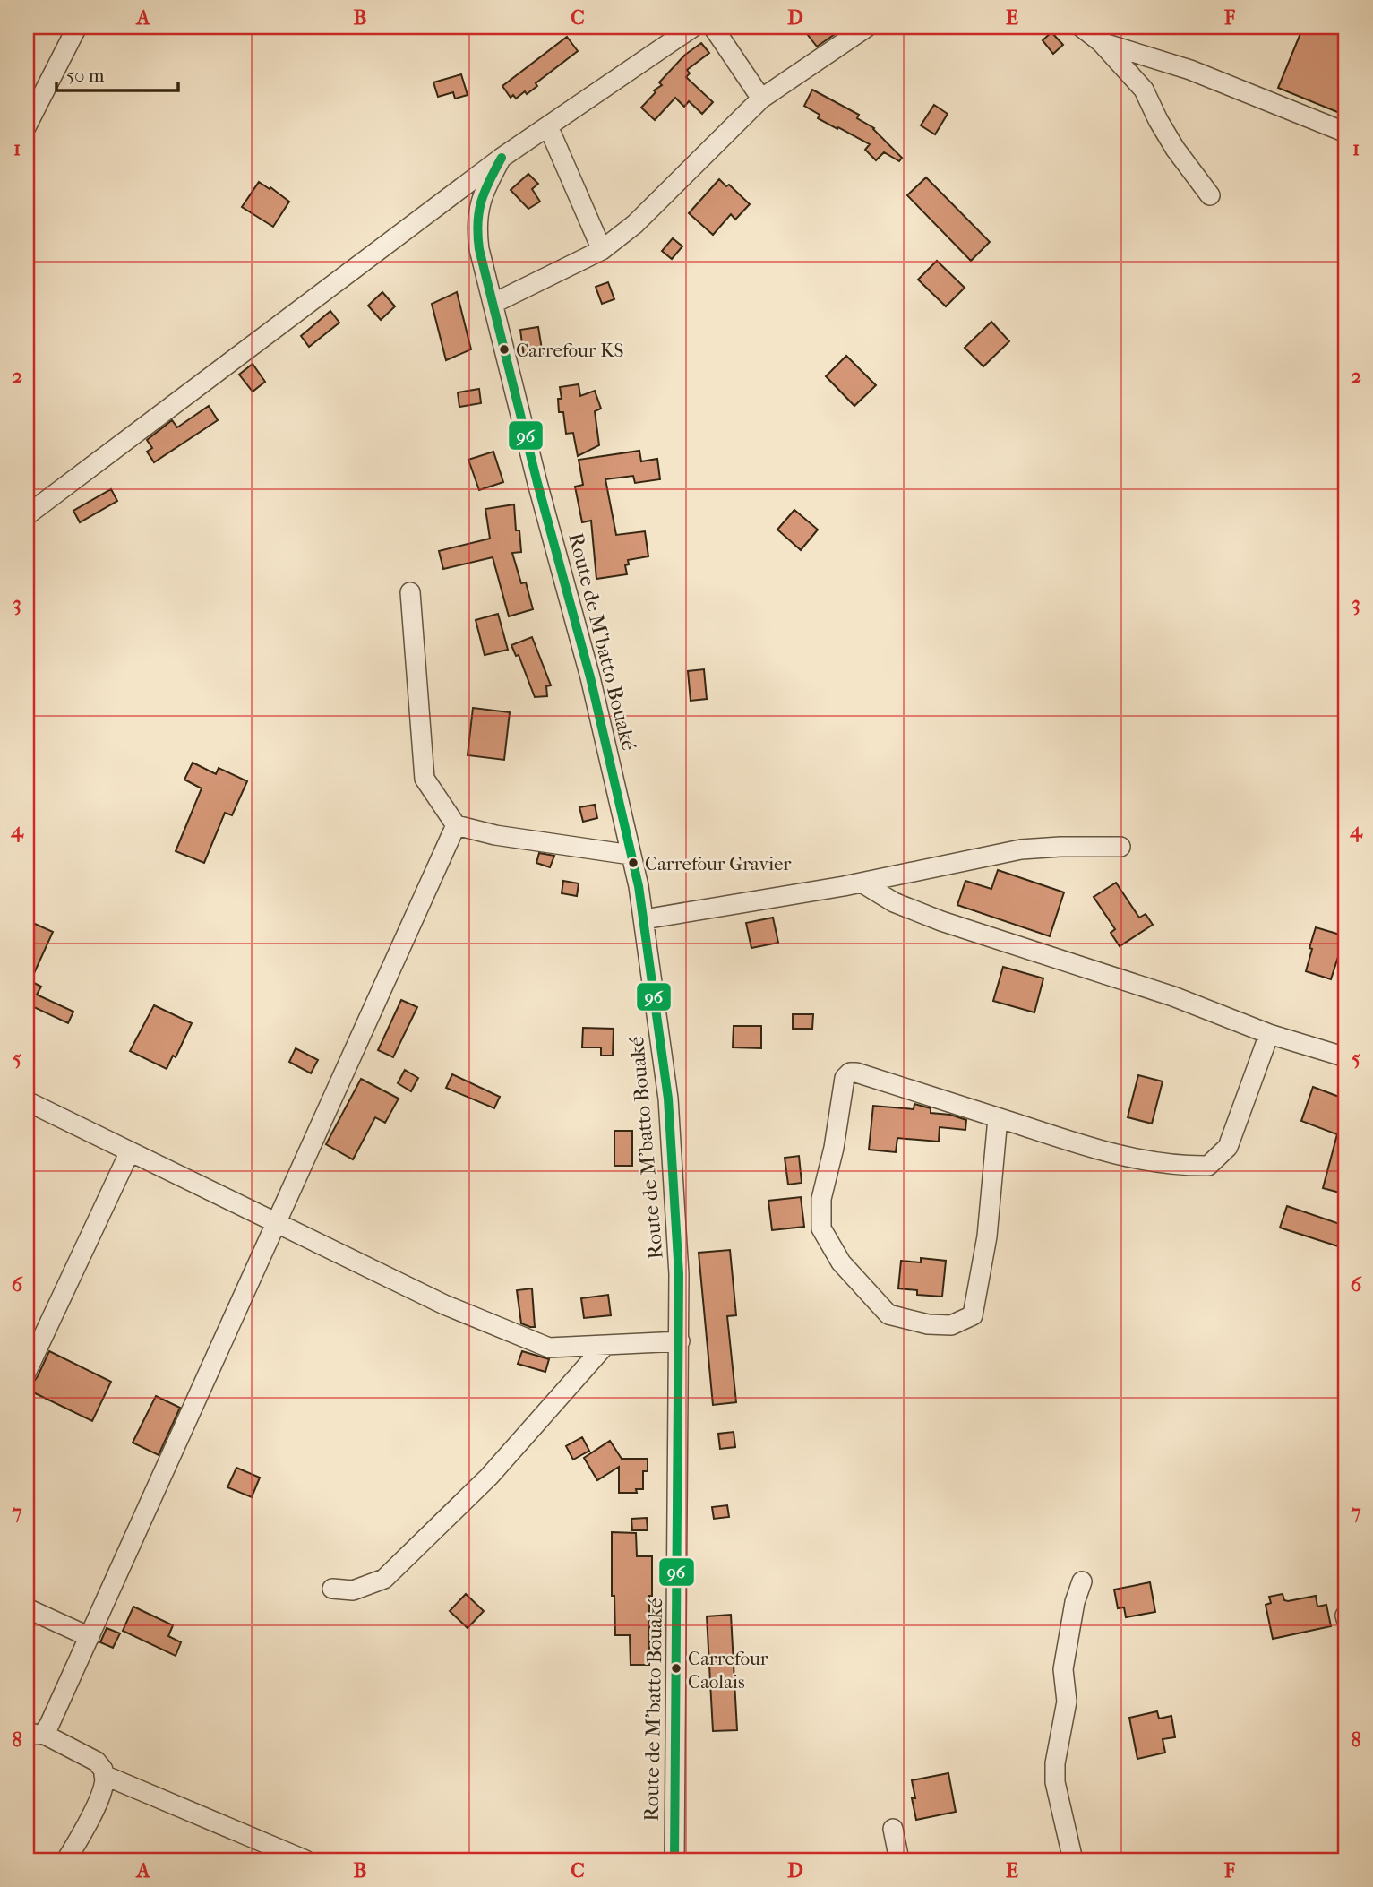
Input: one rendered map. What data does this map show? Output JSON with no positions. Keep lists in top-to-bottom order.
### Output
{
  "streets": {
    "street": ["Route de M'batto Bouaké"]
  },
  "places": ["Carrefour KS", "Carrefour Gravier", "Carrefour Caolais"],
  "lines": ["transit line 96"],
  "scale_bar": "50 m",
  "grid": {
    "columns": [
      "A",
      "B",
      "C",
      "D",
      "E",
      "F"
    ],
    "rows": [
      "1",
      "2",
      "3",
      "4",
      "5",
      "6",
      "7",
      "8"
    ]
  }
}
